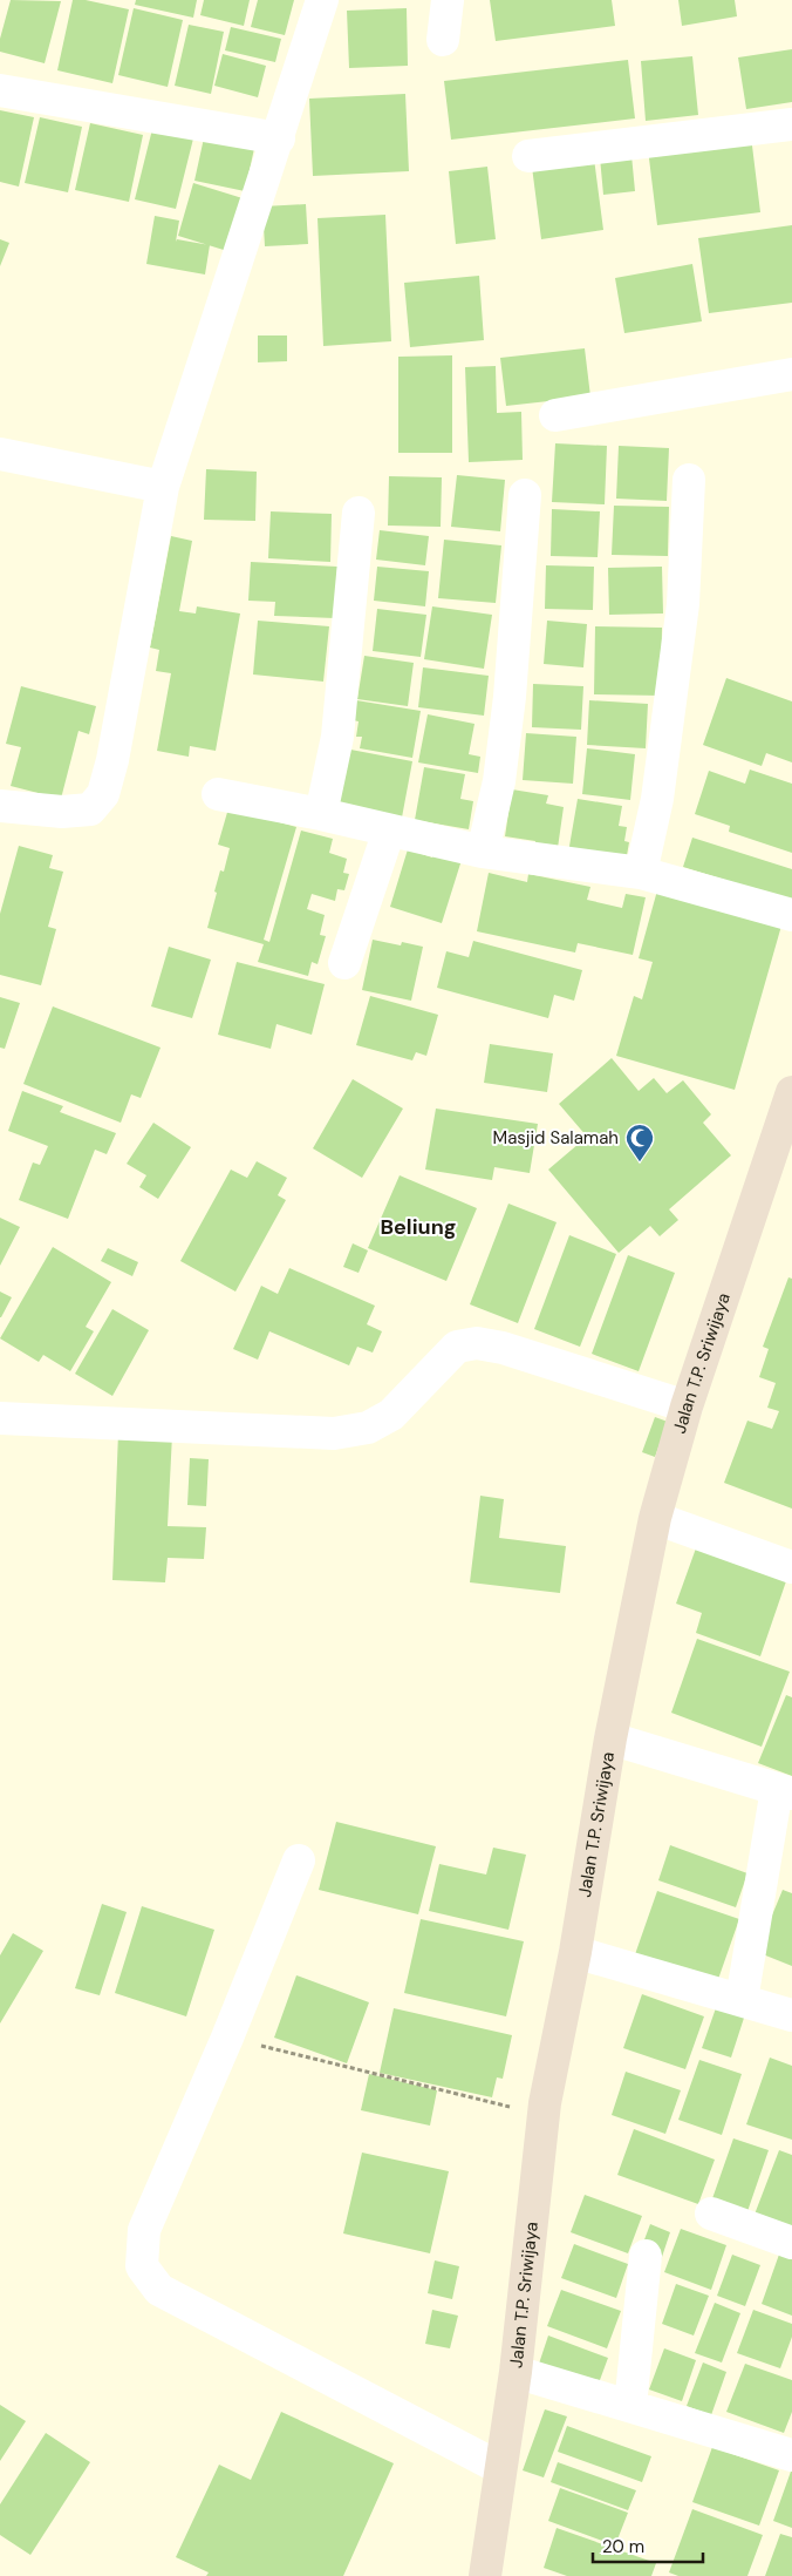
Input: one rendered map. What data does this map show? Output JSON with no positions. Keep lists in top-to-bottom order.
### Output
{
  "streets": {
    "main road": ["Jalan T.P. Sriwijaya"]
  },
  "districts": ["Beliung"],
  "places": {
    "mosque": ["Masjid Salamah"]
  },
  "scale_bar": "20 m"
}
